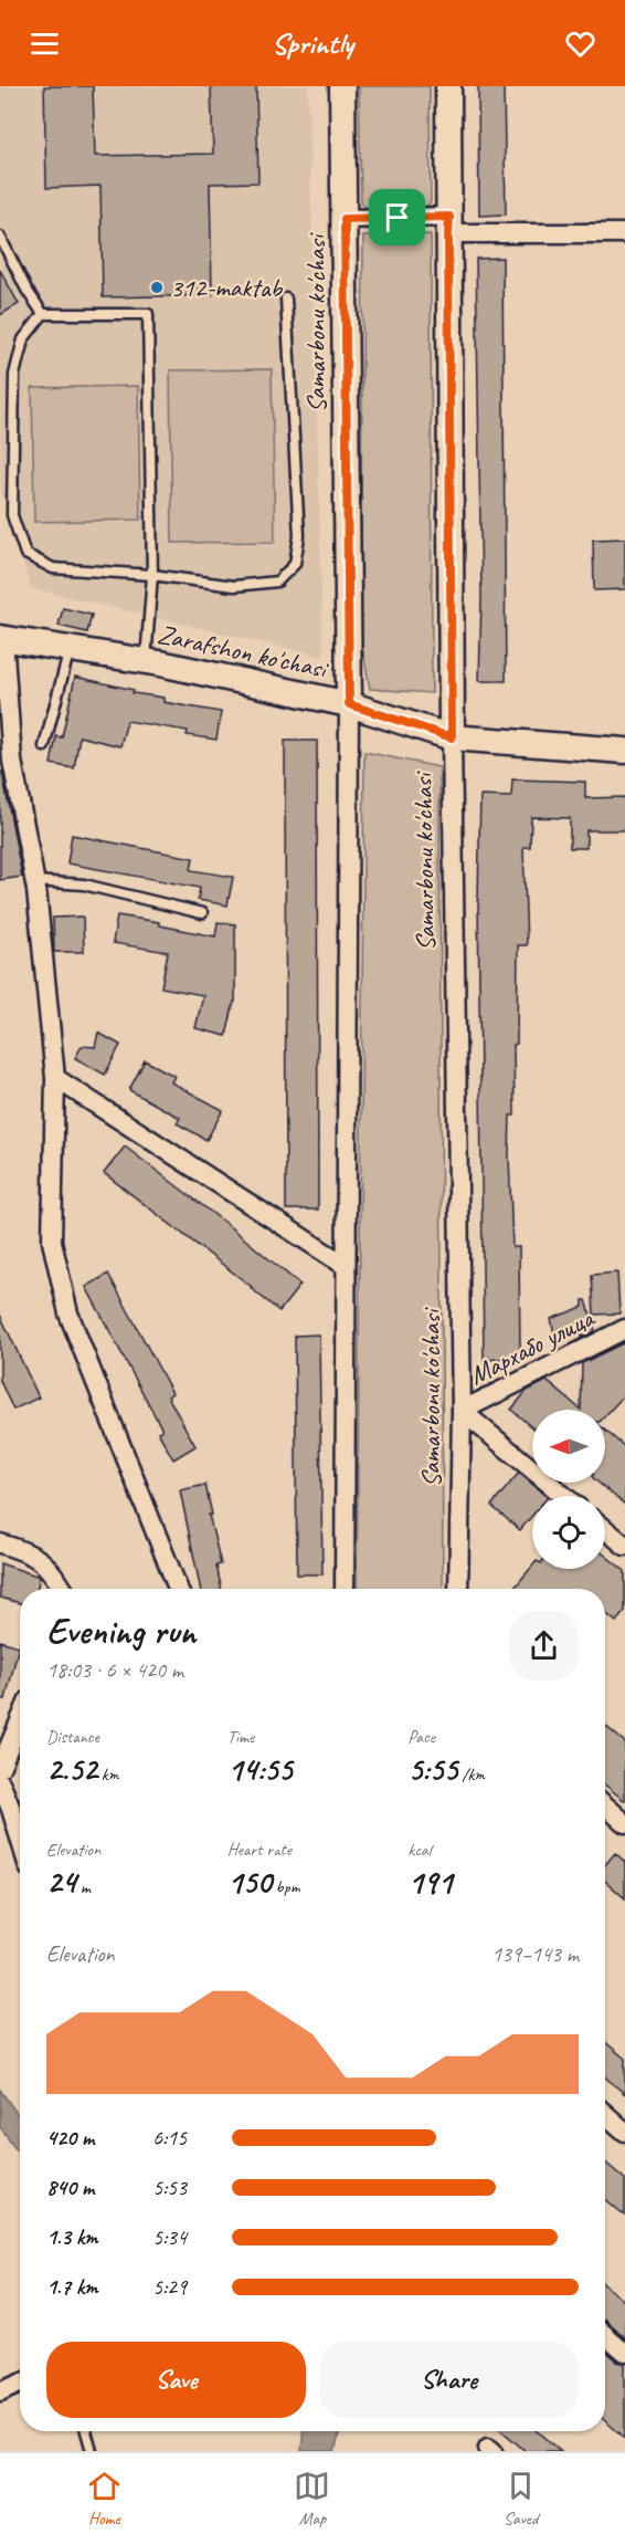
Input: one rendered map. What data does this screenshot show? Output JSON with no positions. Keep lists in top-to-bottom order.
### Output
{
  "streets": {
    "street": ["Samarbonu ko'chasi", "Zarafshon ko'chasi", "Мархабо улица"]
  },
  "crossings": [
    ["Samarbonu ko'chasi", "Zarafshon ko'chasi"],
    ["Samarbonu ko'chasi", "Мархабо улица"]
  ],
  "places": ["312-maktab"],
  "north": "left",
  "page": {
    "header": "Sprintly",
    "heading": ["Evening run", "18:03 · 6 × 420 m"],
    "stats": [
      ["Distance", "2.52 km"],
      ["Time", "14:55"],
      ["Pace", "5:55 /km"],
      ["Elevation", "24 m"],
      ["Heart rate", "150 bpm"],
      ["kcal", "191"]
    ],
    "chart": ["Elevation", "139–143 m"],
    "list": [
      {
        "name": "420 m",
        "note": "6:15"
      },
      {
        "name": "840 m",
        "note": "5:53"
      },
      {
        "name": "1.3 km",
        "note": "5:34"
      },
      {
        "name": "1.7 km",
        "note": "5:29"
      }
    ],
    "buttons": ["Save", "Share"],
    "tabs": ["Home", "Map", "Saved"]
  }
}
